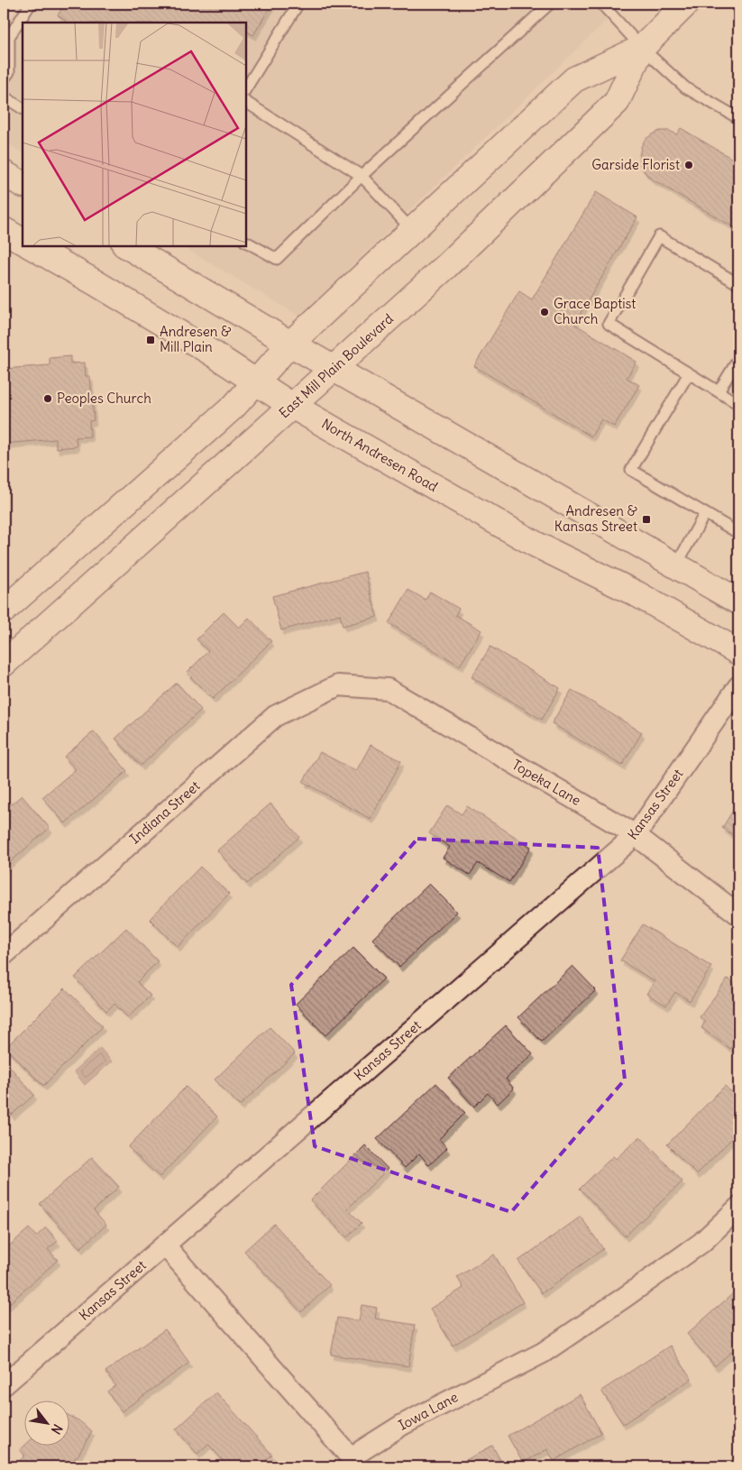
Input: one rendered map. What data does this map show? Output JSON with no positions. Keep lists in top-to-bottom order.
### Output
{
  "streets": {
    "main road": ["East Mill Plain Boulevard", "North Andresen Road"],
    "street": [
      "Topeka Lane",
      "Kansas Street",
      "Indiana Street",
      "Iowa Lane"
    ]
  },
  "crossings": [
    ["East Mill Plain Boulevard", "North Andresen Road"],
    ["Topeka Lane", "Kansas Street"],
    ["Topeka Lane", "Indiana Street"],
    ["Kansas Street", "Iowa Lane"]
  ],
  "places": {
    "other": ["Garside Florist", "Grace Baptist Church", "Peoples Church"],
    "transit": ["Andresen & Mill Plain", "Andresen & Kansas Street"]
  },
  "north": "bottom right"
}
